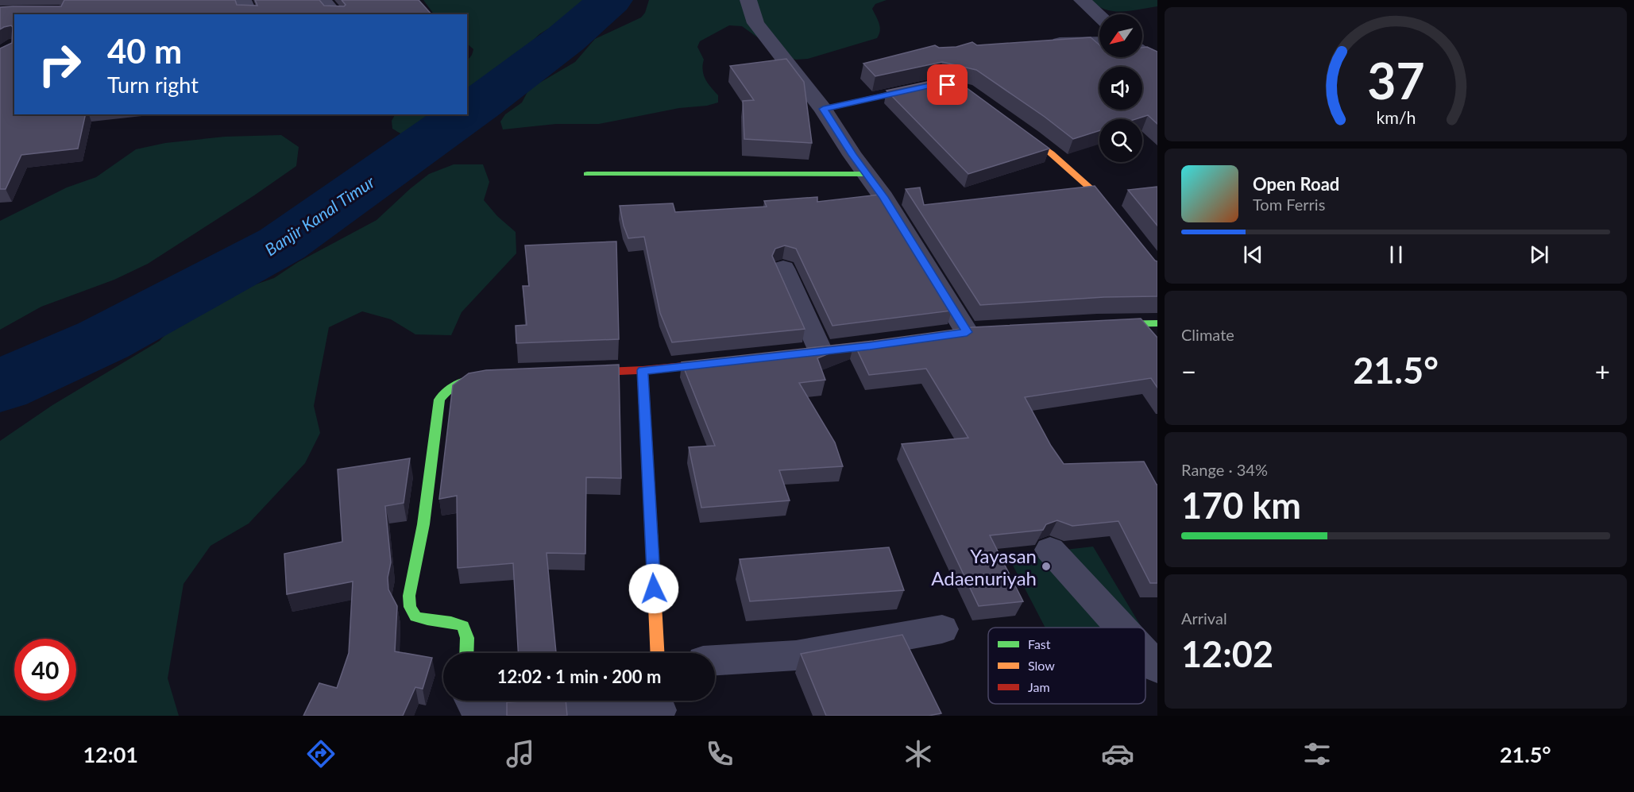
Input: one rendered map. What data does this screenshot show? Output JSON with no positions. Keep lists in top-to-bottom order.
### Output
{
  "water": ["Banjir Kanal Timur"],
  "places": ["Yayasan Adaenuriyah"],
  "legend": ["Fast", "Slow", "Jam"],
  "north": "bottom left",
  "page": {
    "turn": ["40 m", "Turn right"],
    "song": ["Open Road", "Tom Ferris"],
    "tile": [
      "Climate",
      ["Range · 34%", "170 km"],
      ["Arrival", "12:02"]
    ],
    "heat": ["−", "21.5°", "+"],
    "limit": "40",
    "trip": "12:02 · 1 min · 200 m",
    "tabs": ["12:01", "21.5°"],
    "gauge": ["37", "km/h"]
  }
}
